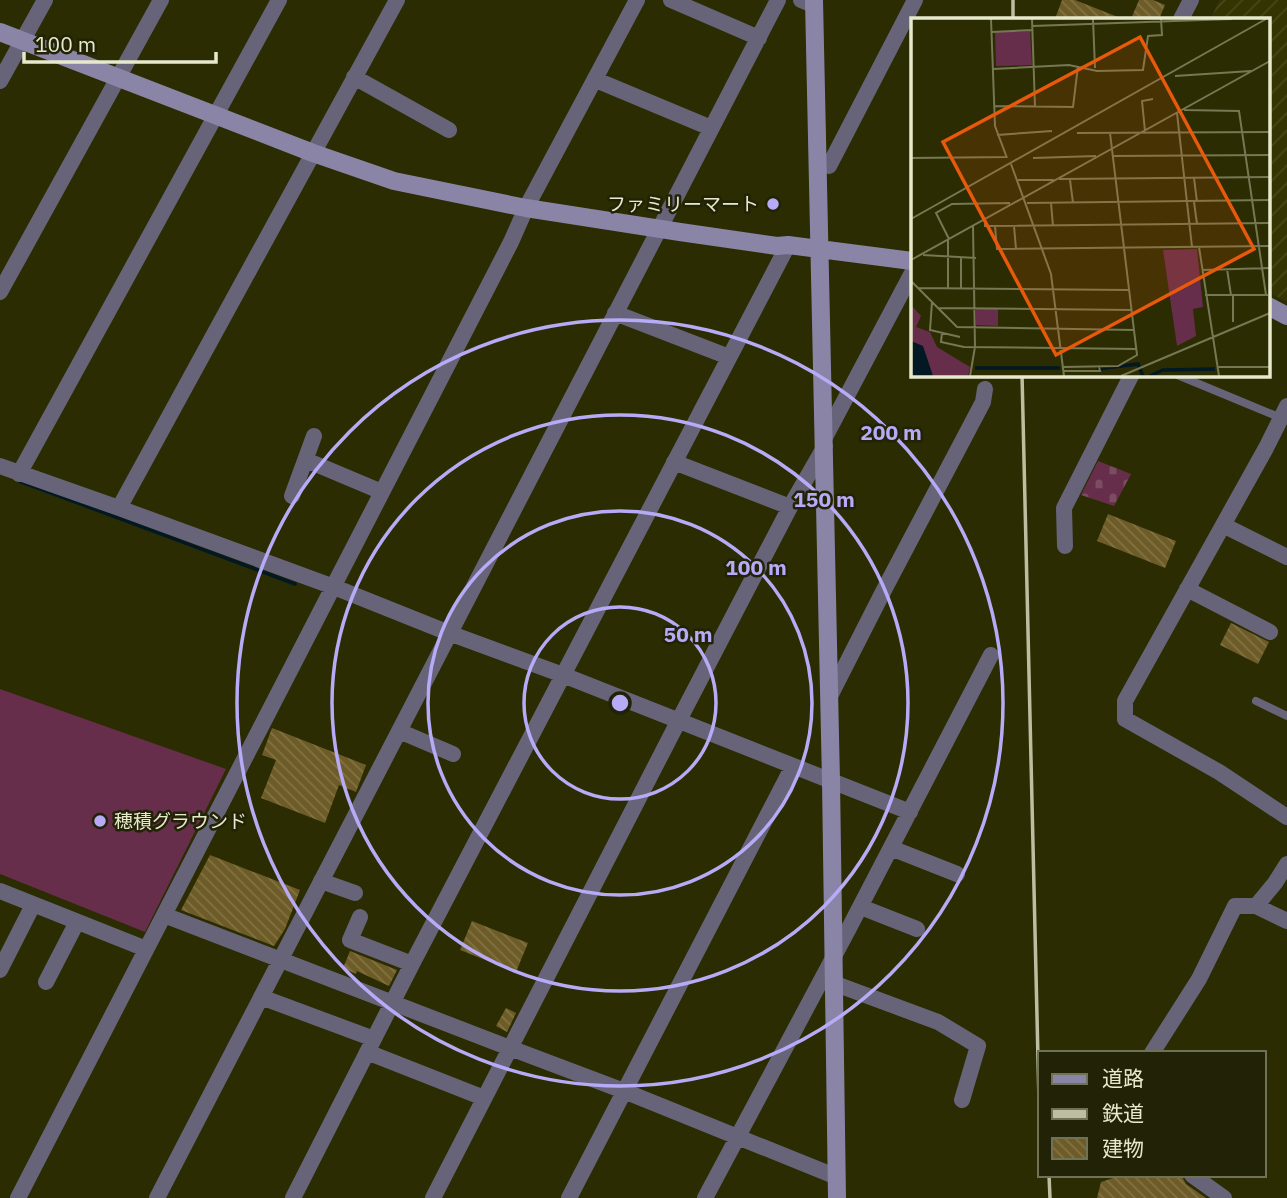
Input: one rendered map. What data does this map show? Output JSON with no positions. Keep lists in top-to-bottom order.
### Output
{
  "places": ["ファミリーマート", "穂積グラウンド"],
  "legend": ["道路", "鉄道", "建物"],
  "scale_bar": "100 m",
  "rings": [
    "200 m",
    "150 m",
    "100 m",
    "50 m"
  ]
}
